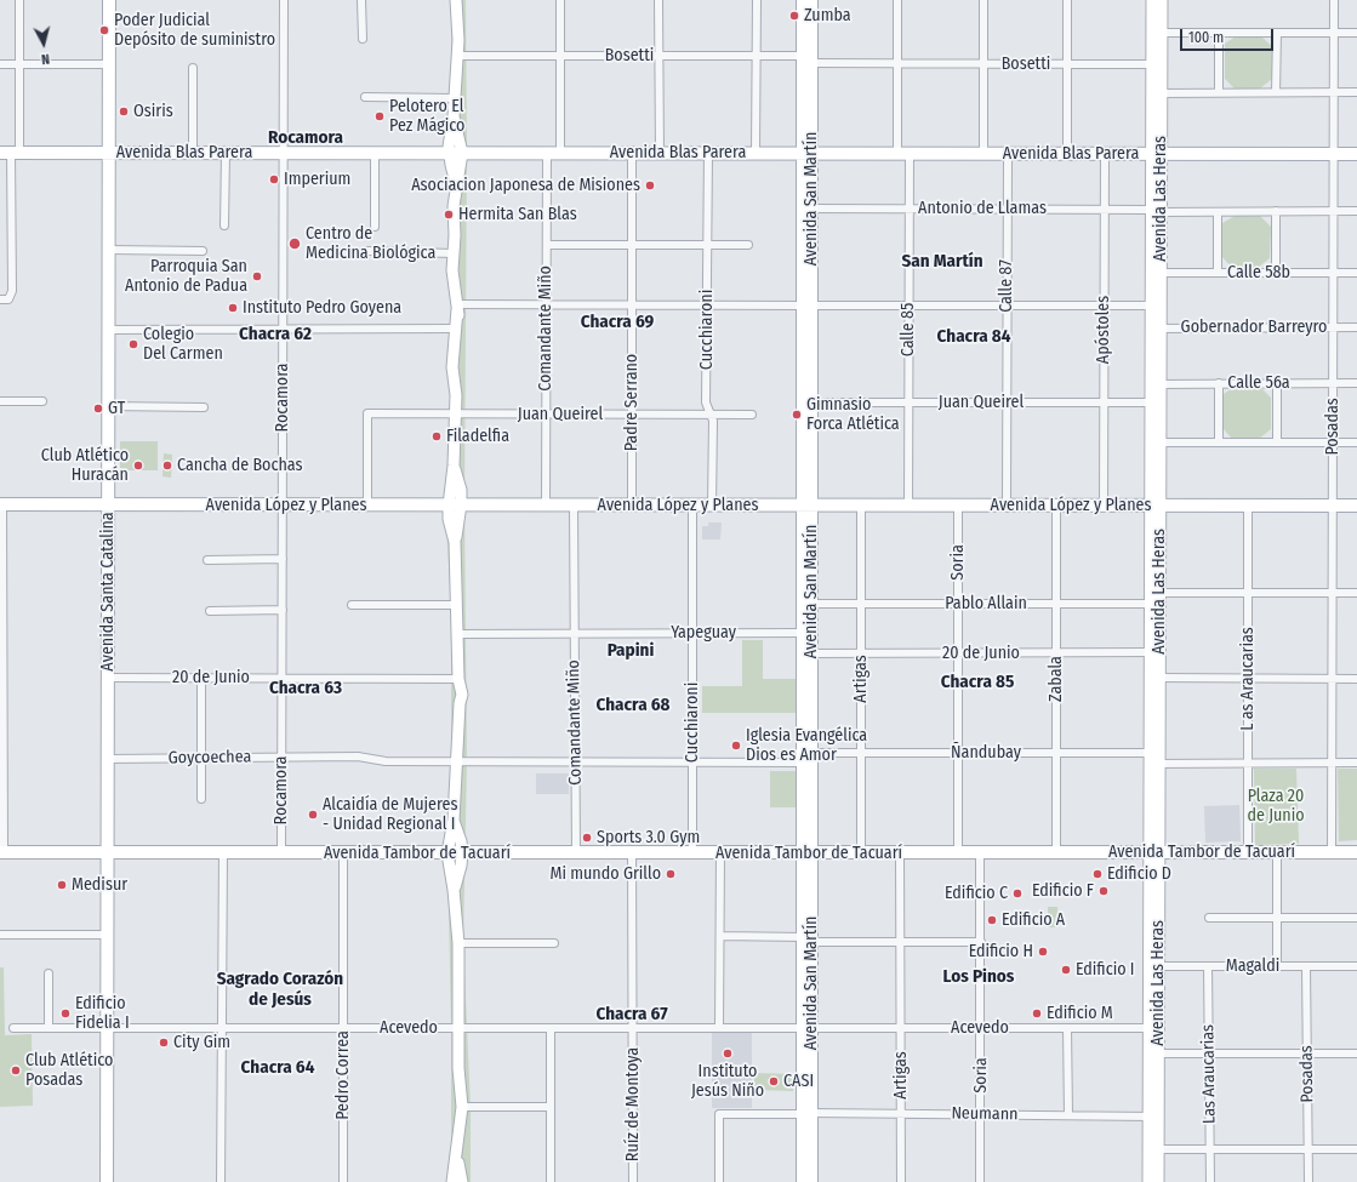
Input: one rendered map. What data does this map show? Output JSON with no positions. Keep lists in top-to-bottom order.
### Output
{
  "streets": {
    "main road": [
      "Avenida Blas Parera",
      "Avenida San Martín",
      "Avenida Las Heras",
      "Avenida López y Planes",
      "Avenida Santa Catalina",
      "Avenida Tambor de Tacuarí"
    ],
    "street": [
      "Bosetti",
      "Antonio de Llamas",
      "Calle 58b",
      "Calle 87",
      "Gobernador Barreyro",
      "Comandante Miño",
      "Cucchiaroni",
      "Calle 85",
      "Apóstoles",
      "Calle 56a",
      "Rocamora",
      "Padre Serrano",
      "Juan Queirel",
      "Posadas",
      "Soria",
      "Pablo Allain",
      "Yapeguay",
      "20 de Junio",
      "Artigas",
      "Zabala",
      "L as Araucarias",
      "Ñandubay",
      "Goycoechea",
      "Magaldi",
      "Acevedo",
      "Las Araucarias",
      "Pedro Correa",
      "Ruíz de Montoya",
      "Neumann"
    ]
  },
  "crossings": [
    ["Bosetti", "Avenida San Martín"],
    ["Bosetti", "Avenida Las Heras"],
    ["Bosetti", "Calle 85"],
    ["Avenida Blas Parera", "Avenida San Martín"],
    ["Avenida Blas Parera", "Avenida Las Heras"],
    ["Avenida Blas Parera", "Calle 87"],
    ["Avenida Blas Parera", "Comandante Miño"],
    ["Avenida Blas Parera", "Cucchiaroni"],
    ["Avenida Blas Parera", "Calle 85"],
    ["Avenida Blas Parera", "Apóstoles"],
    ["Avenida Blas Parera", "Rocamora"],
    ["Avenida Blas Parera", "Padre Serrano"],
    ["Avenida Blas Parera", "Posadas"],
    ["Avenida Blas Parera", "Avenida Santa Catalina"],
    ["Avenida San Martín", "Antonio de Llamas"],
    ["Avenida San Martín", "Juan Queirel"],
    ["Avenida San Martín", "Avenida López y Planes"],
    ["Avenida San Martín", "Pablo Allain"],
    ["Avenida San Martín", "Yapeguay"],
    ["Avenida San Martín", "20 de Junio"],
    ["Avenida San Martín", "Ñandubay"],
    ["Avenida San Martín", "Goycoechea"],
    ["Avenida San Martín", "Avenida Tambor de Tacuarí"],
    ["Avenida San Martín", "Acevedo"],
    ["Avenida San Martín", "Neumann"],
    ["Avenida Las Heras", "Antonio de Llamas"],
    ["Avenida Las Heras", "Calle 58b"],
    ["Avenida Las Heras", "Gobernador Barreyro"],
    ["Avenida Las Heras", "Calle 56a"],
    ["Avenida Las Heras", "Juan Queirel"],
    ["Avenida Las Heras", "Avenida López y Planes"],
    ["Avenida Las Heras", "Pablo Allain"],
    ["Avenida Las Heras", "20 de Junio"],
    ["Avenida Las Heras", "Ñandubay"],
    ["Avenida Las Heras", "Avenida Tambor de Tacuarí"],
    ["Avenida Las Heras", "Magaldi"],
    ["Avenida Las Heras", "Acevedo"],
    ["Avenida Las Heras", "Neumann"],
    ["Antonio de Llamas", "Calle 87"],
    ["Antonio de Llamas", "Calle 85"],
    ["Antonio de Llamas", "Apóstoles"],
    ["Antonio de Llamas", "Posadas"],
    ["Calle 58b", "Posadas"],
    ["Calle 87", "Juan Queirel"],
    ["Calle 87", "Avenida López y Planes"],
    ["Gobernador Barreyro", "Posadas"],
    ["Comandante Miño", "Juan Queirel"],
    ["Comandante Miño", "Avenida López y Planes"],
    ["Comandante Miño", "Yapeguay"],
    ["Comandante Miño", "Goycoechea"],
    ["Comandante Miño", "Avenida Tambor de Tacuarí"],
    ["Cucchiaroni", "Juan Queirel"],
    ["Cucchiaroni", "Avenida López y Planes"],
    ["Cucchiaroni", "Yapeguay"],
    ["Cucchiaroni", "Goycoechea"],
    ["Cucchiaroni", "Avenida Tambor de Tacuarí"],
    ["Calle 85", "Juan Queirel"],
    ["Calle 85", "Avenida López y Planes"],
    ["Apóstoles", "Juan Queirel"],
    ["Apóstoles", "Avenida López y Planes"],
    ["Calle 56a", "Posadas"],
    ["Rocamora", "Avenida López y Planes"],
    ["Rocamora", "20 de Junio"],
    ["Rocamora", "Goycoechea"],
    ["Rocamora", "Avenida Tambor de Tacuarí"],
    ["Padre Serrano", "Juan Queirel"],
    ["Padre Serrano", "Avenida López y Planes"],
    ["Juan Queirel", "Avenida López y Planes"],
    ["Posadas", "Avenida López y Planes"],
    ["Posadas", "Pablo Allain"],
    ["Posadas", "Ñandubay"],
    ["Posadas", "Avenida Tambor de Tacuarí"],
    ["Posadas", "Magaldi"],
    ["Avenida López y Planes", "Soria"],
    ["Avenida López y Planes", "Avenida Santa Catalina"],
    ["Avenida López y Planes", "Artigas"],
    ["Avenida López y Planes", "Zabala"],
    ["Avenida López y Planes", "L as Araucarias"],
    ["Soria", "Pablo Allain"],
    ["Soria", "20 de Junio"],
    ["Soria", "Ñandubay"],
    ["Soria", "Avenida Tambor de Tacuarí"],
    ["Soria", "Acevedo"],
    ["Soria", "Neumann"],
    ["Avenida Santa Catalina", "20 de Junio"],
    ["Avenida Santa Catalina", "Goycoechea"],
    ["Avenida Santa Catalina", "Avenida Tambor de Tacuarí"],
    ["Avenida Santa Catalina", "Acevedo"],
    ["Pablo Allain", "Artigas"],
    ["Pablo Allain", "Zabala"],
    ["Pablo Allain", "L as Araucarias"],
    ["20 de Junio", "Artigas"],
    ["20 de Junio", "Zabala"],
    ["Artigas", "Ñandubay"],
    ["Artigas", "Avenida Tambor de Tacuarí"],
    ["Artigas", "Acevedo"],
    ["Artigas", "Neumann"],
    ["Zabala", "Ñandubay"],
    ["Zabala", "Avenida Tambor de Tacuarí"],
    ["L as Araucarias", "Ñandubay"],
    ["L as Araucarias", "Avenida Tambor de Tacuarí"],
    ["Avenida Tambor de Tacuarí", "Pedro Correa"],
    ["Avenida Tambor de Tacuarí", "Ruíz de Montoya"],
    ["Magaldi", "Las Araucarias"],
    ["Acevedo", "Pedro Correa"],
    ["Acevedo", "Ruíz de Montoya"]
  ],
  "districts": [
    "Rocamora",
    "San Martín",
    "Chacra 69",
    "Chacra 62",
    "Chacra 84",
    "Papini",
    "Chacra 85",
    "Chacra 63",
    "Chacra 68",
    "Los Pinos",
    "Sagrado Corazón de Jesús",
    "Chacra 67",
    "Chacra 64"
  ],
  "parks": ["Plaza 20 de Junio"],
  "places": [
    "Zumba",
    "Poder Judicial Depósito de suministro",
    "Osiris",
    "Pelotero El Pez Mágico",
    "Imperium",
    "Asociacion Japonesa de Misiones",
    "Hermita San Blas",
    "Centro de Medicina Biológica",
    "Parroquia San Antonio de Padua",
    "Instituto Pedro Goyena",
    "Colegio Del Carmen",
    "GT",
    "Gimnasio Forca Atlética",
    "Filadelfia",
    "Club Atlético Huracán",
    "Cancha de Bochas",
    "Iglesia Evangélica Dios es Amor",
    "Alcaidía de Mujeres - Unidad Regional I",
    "Sports 3.0 Gym",
    "Mi mundo Grillo",
    "Edificio D",
    "Medisur",
    "Edificio F",
    "Edificio C",
    "Edificio A",
    "Edificio H",
    "Edificio I",
    "Edificio Fidelia I",
    "Edificio M",
    "City Gim",
    "Instituto Jesús Niño",
    "Club Atlético Posadas",
    "CASI"
  ],
  "scale_bar": "100 m",
  "north": "bottom"
}
